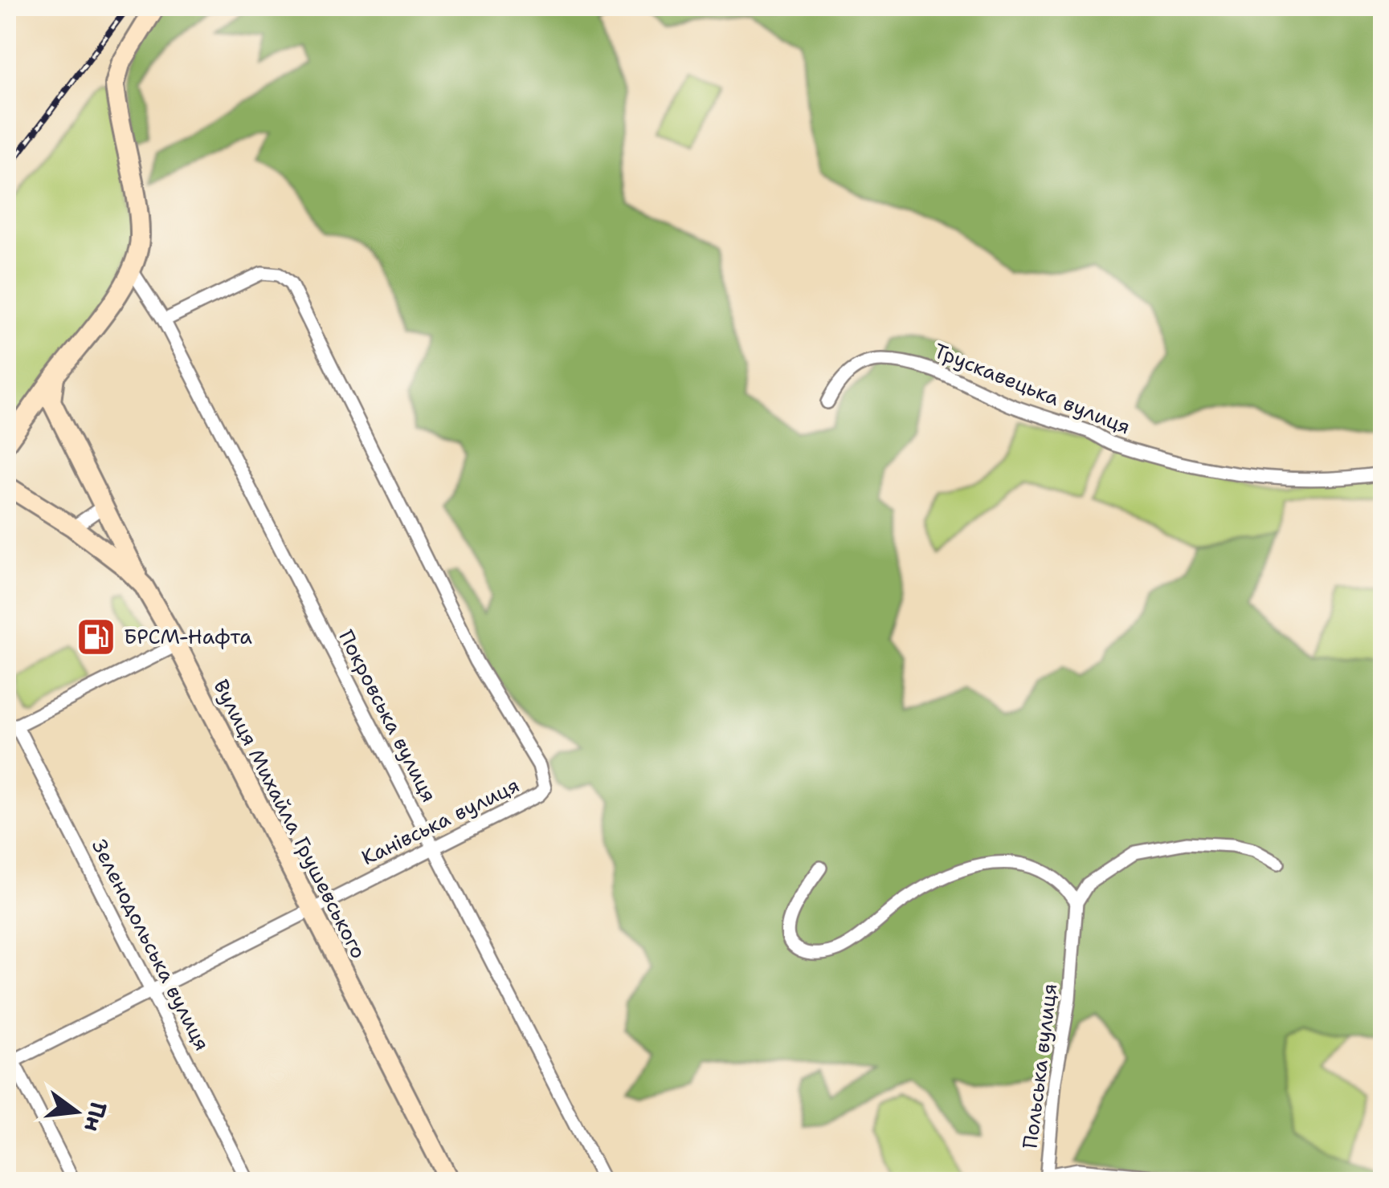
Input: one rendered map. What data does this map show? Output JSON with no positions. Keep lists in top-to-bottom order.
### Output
{
  "streets": {
    "street": [
      "Трускавецька вулиця",
      "Покровська вулиця",
      "Вулиця Михайла Грушевського",
      "Канівська вулиця",
      "Зеленодольська вулиця",
      "Польська вулиця"
    ]
  },
  "crossings": [
    ["Покровська вулиця", "Канівська вулиця"],
    ["Вулиця Михайла Грушевського", "Канівська вулиця"],
    ["Канівська вулиця", "Зеленодольська вулиця"]
  ],
  "places": {
    "fuel station": ["БРСМ-Нафта"]
  },
  "north": "right"
}
